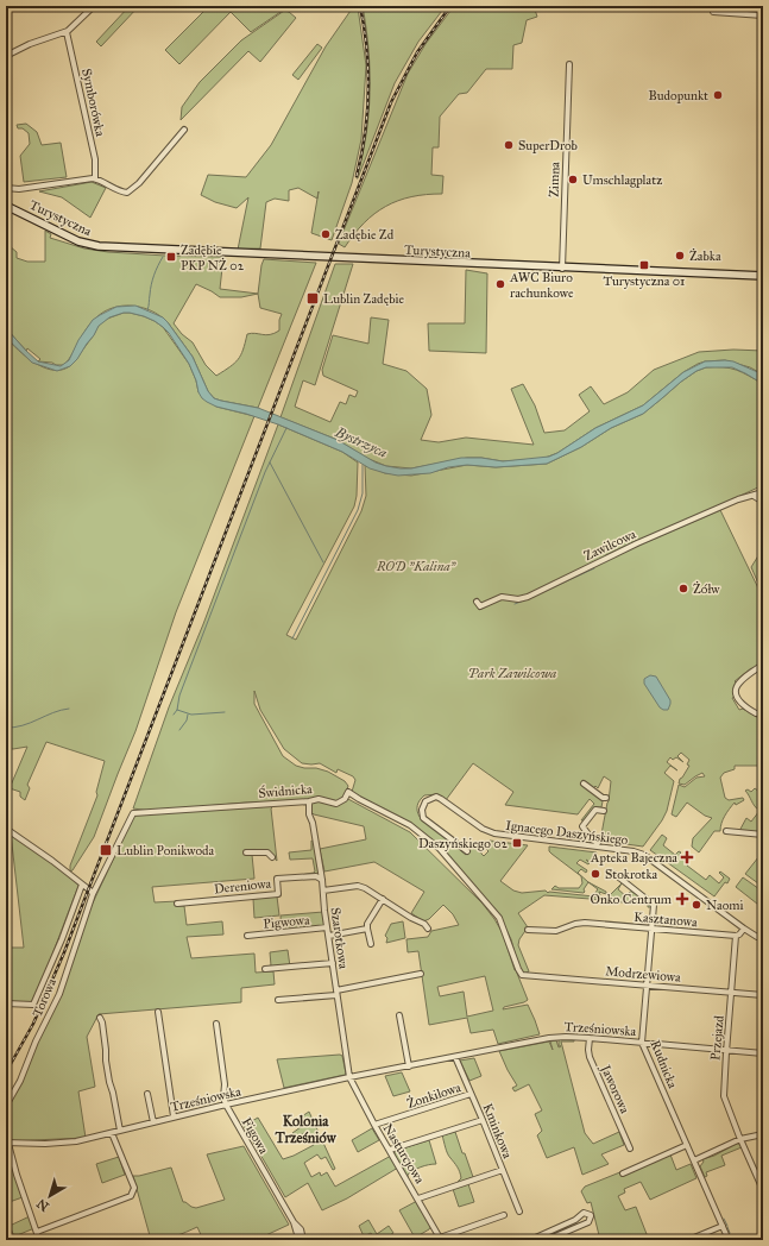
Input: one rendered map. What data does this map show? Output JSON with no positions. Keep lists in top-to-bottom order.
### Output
{
  "streets": {
    "main road": ["Turystyczna"],
    "street": [
      "Symborówka",
      "Zimna",
      "Zawilcowa",
      "Świdnicka",
      "Ignacego Daszyńskiego",
      "Dereniowa",
      "Kasztanowa",
      "Pigwowa",
      "Szarotkowa",
      "Modrzewiowa",
      "Torowa",
      "Trześniowska",
      "Przejazd",
      "Rudnicka",
      "Jaworowa",
      "Żonkilowa",
      "Kminkowa",
      "Figowa",
      "Nasturcjowa"
    ]
  },
  "crossings": [
    ["Zimna", "Turystyczna"],
    ["Świdnicka", "Szarotkowa"],
    ["Świdnicka", "Modrzewiowa"],
    ["Świdnicka", "Torowa"],
    ["Dereniowa", "Szarotkowa"],
    ["Kasztanowa", "Przejazd"],
    ["Kasztanowa", "Rudnicka"],
    ["Pigwowa", "Szarotkowa"],
    ["Szarotkowa", "Trześniowska"],
    ["Szarotkowa", "Nasturcjowa"],
    ["Modrzewiowa", "Przejazd"],
    ["Modrzewiowa", "Rudnicka"],
    ["Trześniowska", "Przejazd"],
    ["Trześniowska", "Rudnicka"],
    ["Trześniowska", "Jaworowa"],
    ["Trześniowska", "Kminkowa"],
    ["Trześniowska", "Figowa"],
    ["Trześniowska", "Nasturcjowa"],
    ["Żonkilowa", "Kminkowa"],
    ["Żonkilowa", "Nasturcjowa"]
  ],
  "districts": ["Kolonia Trześniów"],
  "water": ["Bystrzyca"],
  "parks": ["ROD \"Kalina\"", "Park Zawilcowa"],
  "places": {
    "other": [
      "Budopunkt",
      "SuperDrob",
      "Umschlagplatz",
      "Zadębie Zd",
      "Żabka",
      "AWC Biuro rachunkowe",
      "Żółw",
      "Stokrotka",
      "Naomi"
    ],
    "transit": [
      "Zadębie PKP NŻ 02",
      "Turystyczna 01",
      "Lublin Zadębie",
      "Daszyńskiego 02",
      "Lublin Ponikwoda"
    ],
    "health": ["Apteka Bajeczna", "Onko Centrum"]
  },
  "north": "bottom left"
}
